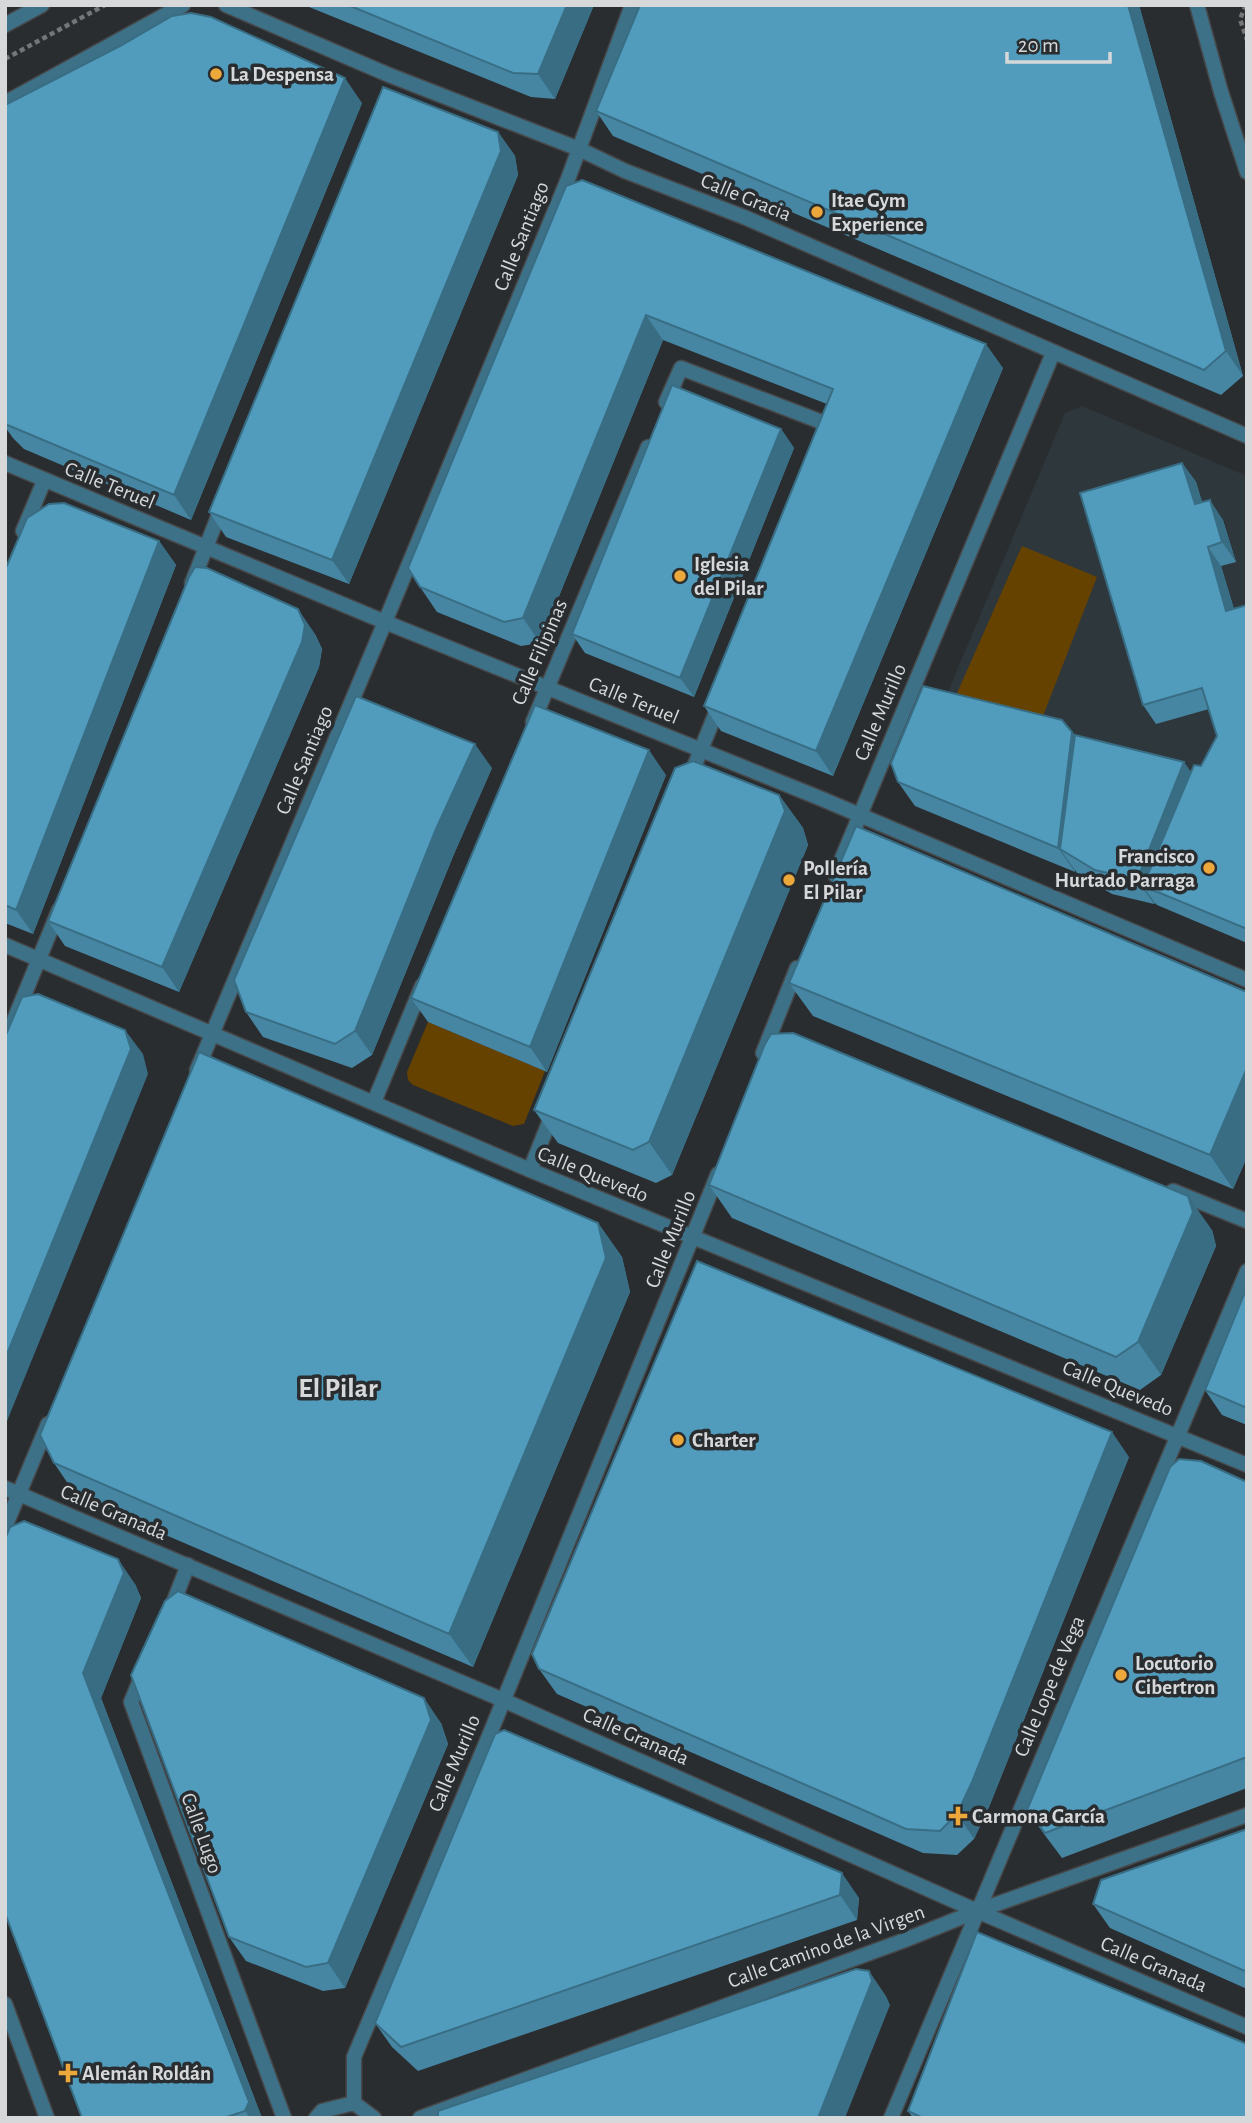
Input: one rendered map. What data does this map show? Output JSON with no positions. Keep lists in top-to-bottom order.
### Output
{
  "streets": {
    "street": [
      "Calle Gracia",
      "Calle Santiago",
      "Calle Teruel",
      "Calle Filipinas",
      "Calle Murillo",
      "Calle Quevedo",
      "Calle Granada",
      "Calle Lope de Vega",
      "Calle Lugo",
      "Calle Camino de la Virgen"
    ]
  },
  "crossings": [
    ["Calle Gracia", "Calle Santiago"],
    ["Calle Gracia", "Calle Murillo"],
    ["Calle Santiago", "Calle Teruel"],
    ["Calle Santiago", "Calle Quevedo"],
    ["Calle Teruel", "Calle Filipinas"],
    ["Calle Teruel", "Calle Murillo"],
    ["Calle Murillo", "Calle Quevedo"],
    ["Calle Murillo", "Calle Granada"],
    ["Calle Quevedo", "Calle Lope de Vega"],
    ["Calle Granada", "Calle Lope de Vega"],
    ["Calle Granada", "Calle Camino de la Virgen"],
    ["Calle Lope de Vega", "Calle Camino de la Virgen"]
  ],
  "districts": ["El Pilar"],
  "places": {
    "other": [
      "La Despensa",
      "Itae Gym Experience",
      "Iglesia del Pilar",
      "Francisco Hurtado Parraga",
      "Pollería El Pilar",
      "Charter",
      "Locutorio Cibertron"
    ],
    "health": ["Carmona García", "Alemán Roldán"]
  },
  "scale_bar": "20 m"
}
